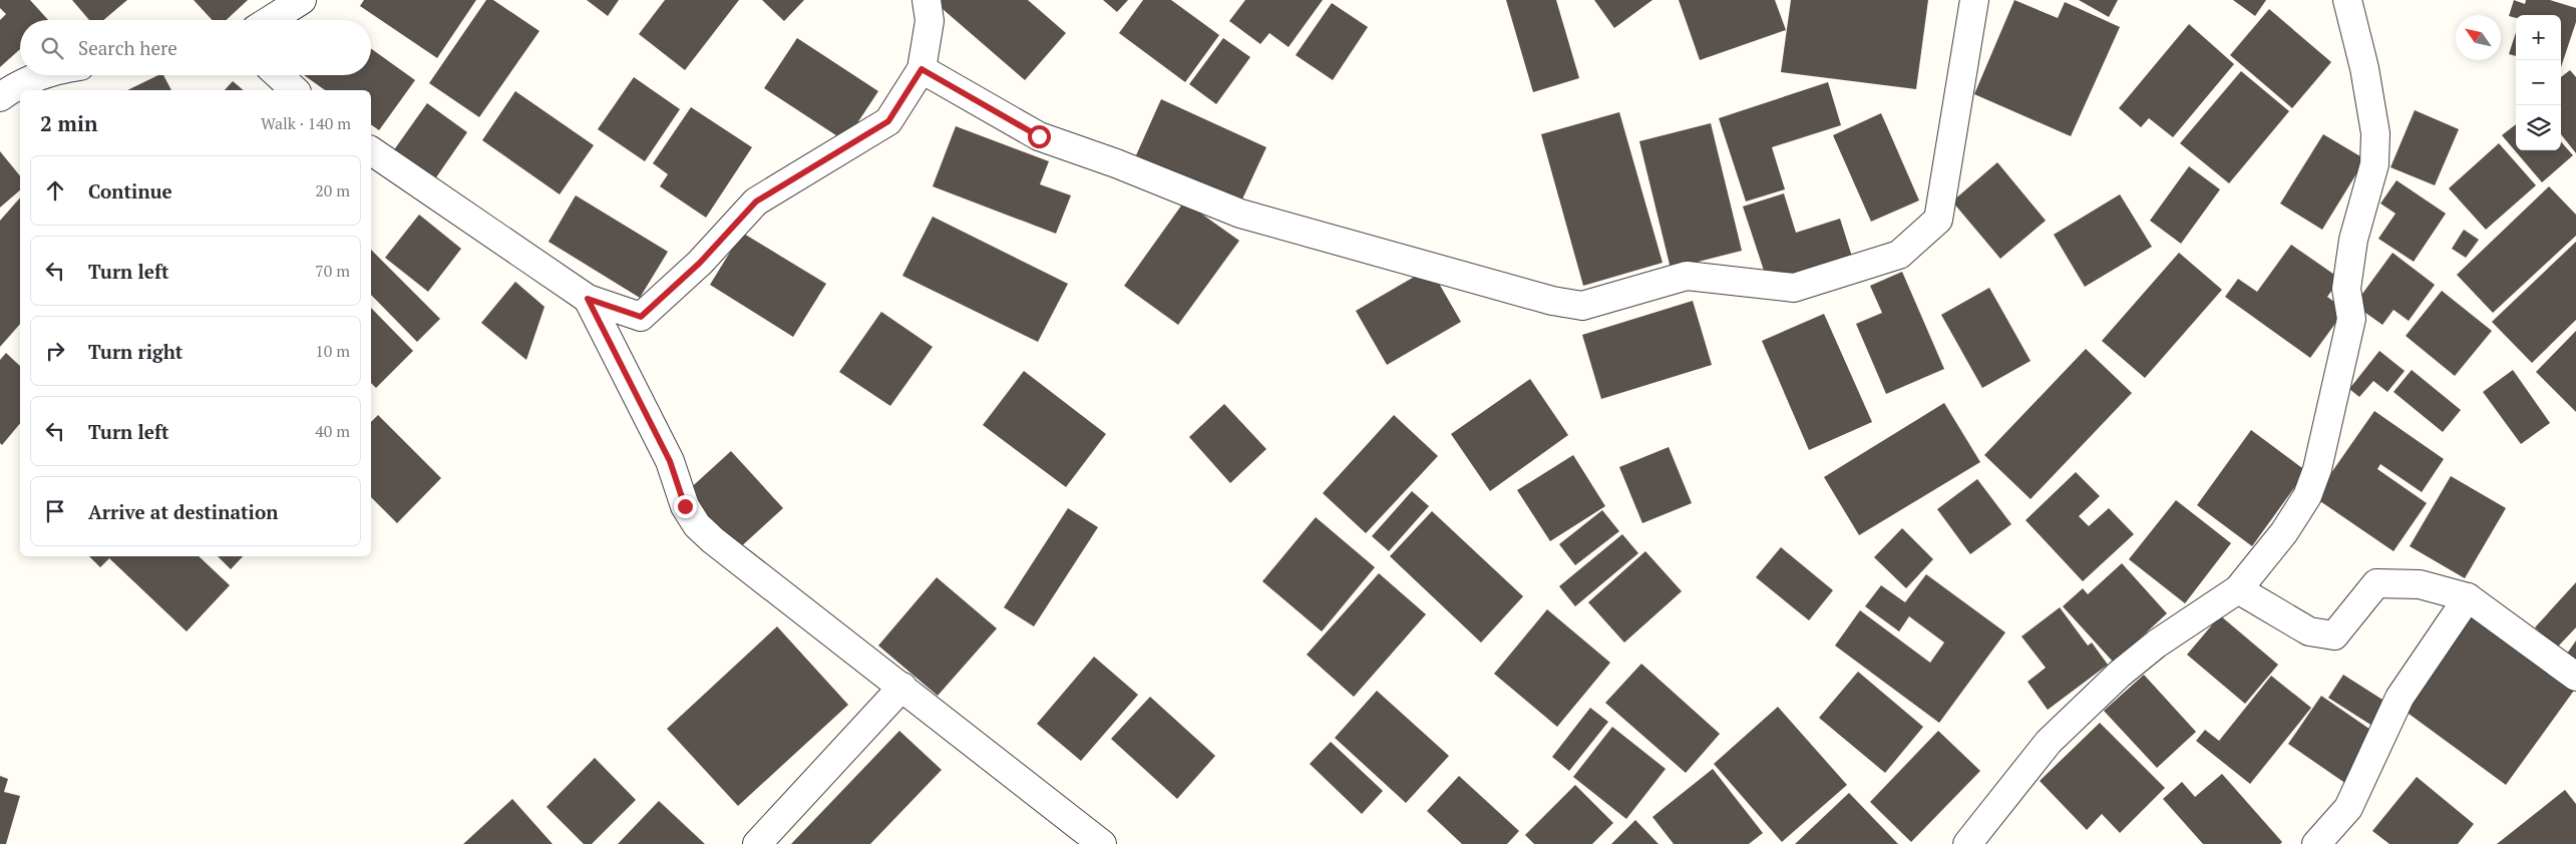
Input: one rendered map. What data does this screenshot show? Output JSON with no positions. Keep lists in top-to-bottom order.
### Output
{
  "north": "top left",
  "page": {
    "map_buttons": ["+", "−"],
    "search": "Search here",
    "heading": ["2 min", "Walk · 140 m"],
    "list": [
      ["Continue", "20 m"],
      ["Turn left", "70 m"],
      ["Turn right", "10 m"],
      ["Turn left", "40 m"],
      "Arrive at destination"
    ]
  }
}
